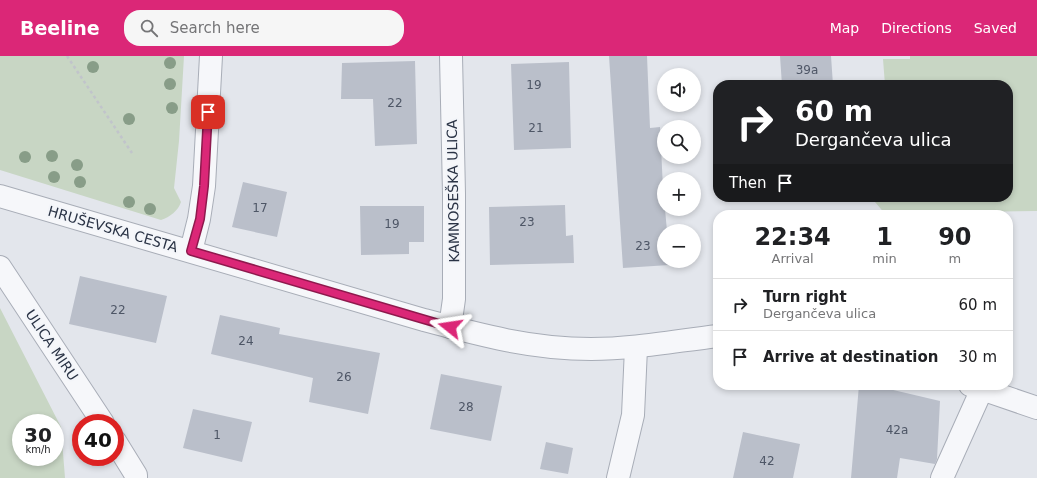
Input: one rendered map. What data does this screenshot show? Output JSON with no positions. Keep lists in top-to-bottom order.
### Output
{
  "streets": {
    "street": ["KAMNOSEŠKA ULICA", "HRUŠEVSKA CESTA", "ULICA MIRU"]
  },
  "crossings": [
    ["KAMNOSEŠKA ULICA", "HRUŠEVSKA CESTA"]
  ],
  "house_numbers": [
    "39a",
    "19",
    "22",
    "21",
    "17",
    "23",
    "19",
    "23",
    "22",
    "24",
    "26",
    "28",
    "42a",
    "1",
    "42"
  ],
  "page": {
    "header": "Beeline",
    "search": "Search here",
    "nav": ["Map", "Directions", "Saved"],
    "map_buttons": ["+", "−"],
    "turn": ["60 m", "Dergančeva ulica"],
    "then": "Then",
    "eta": [
      "22:34",
      "Arrival",
      "1",
      "min",
      "90",
      "m"
    ],
    "list": [
      {
        "name": "Turn right",
        "note": "Dergančeva ulica",
        "value": "60 m"
      },
      {
        "name": "Arrive at destination",
        "value": "30 m"
      }
    ],
    "speed": "30 km/h",
    "limit": "40"
  }
}
